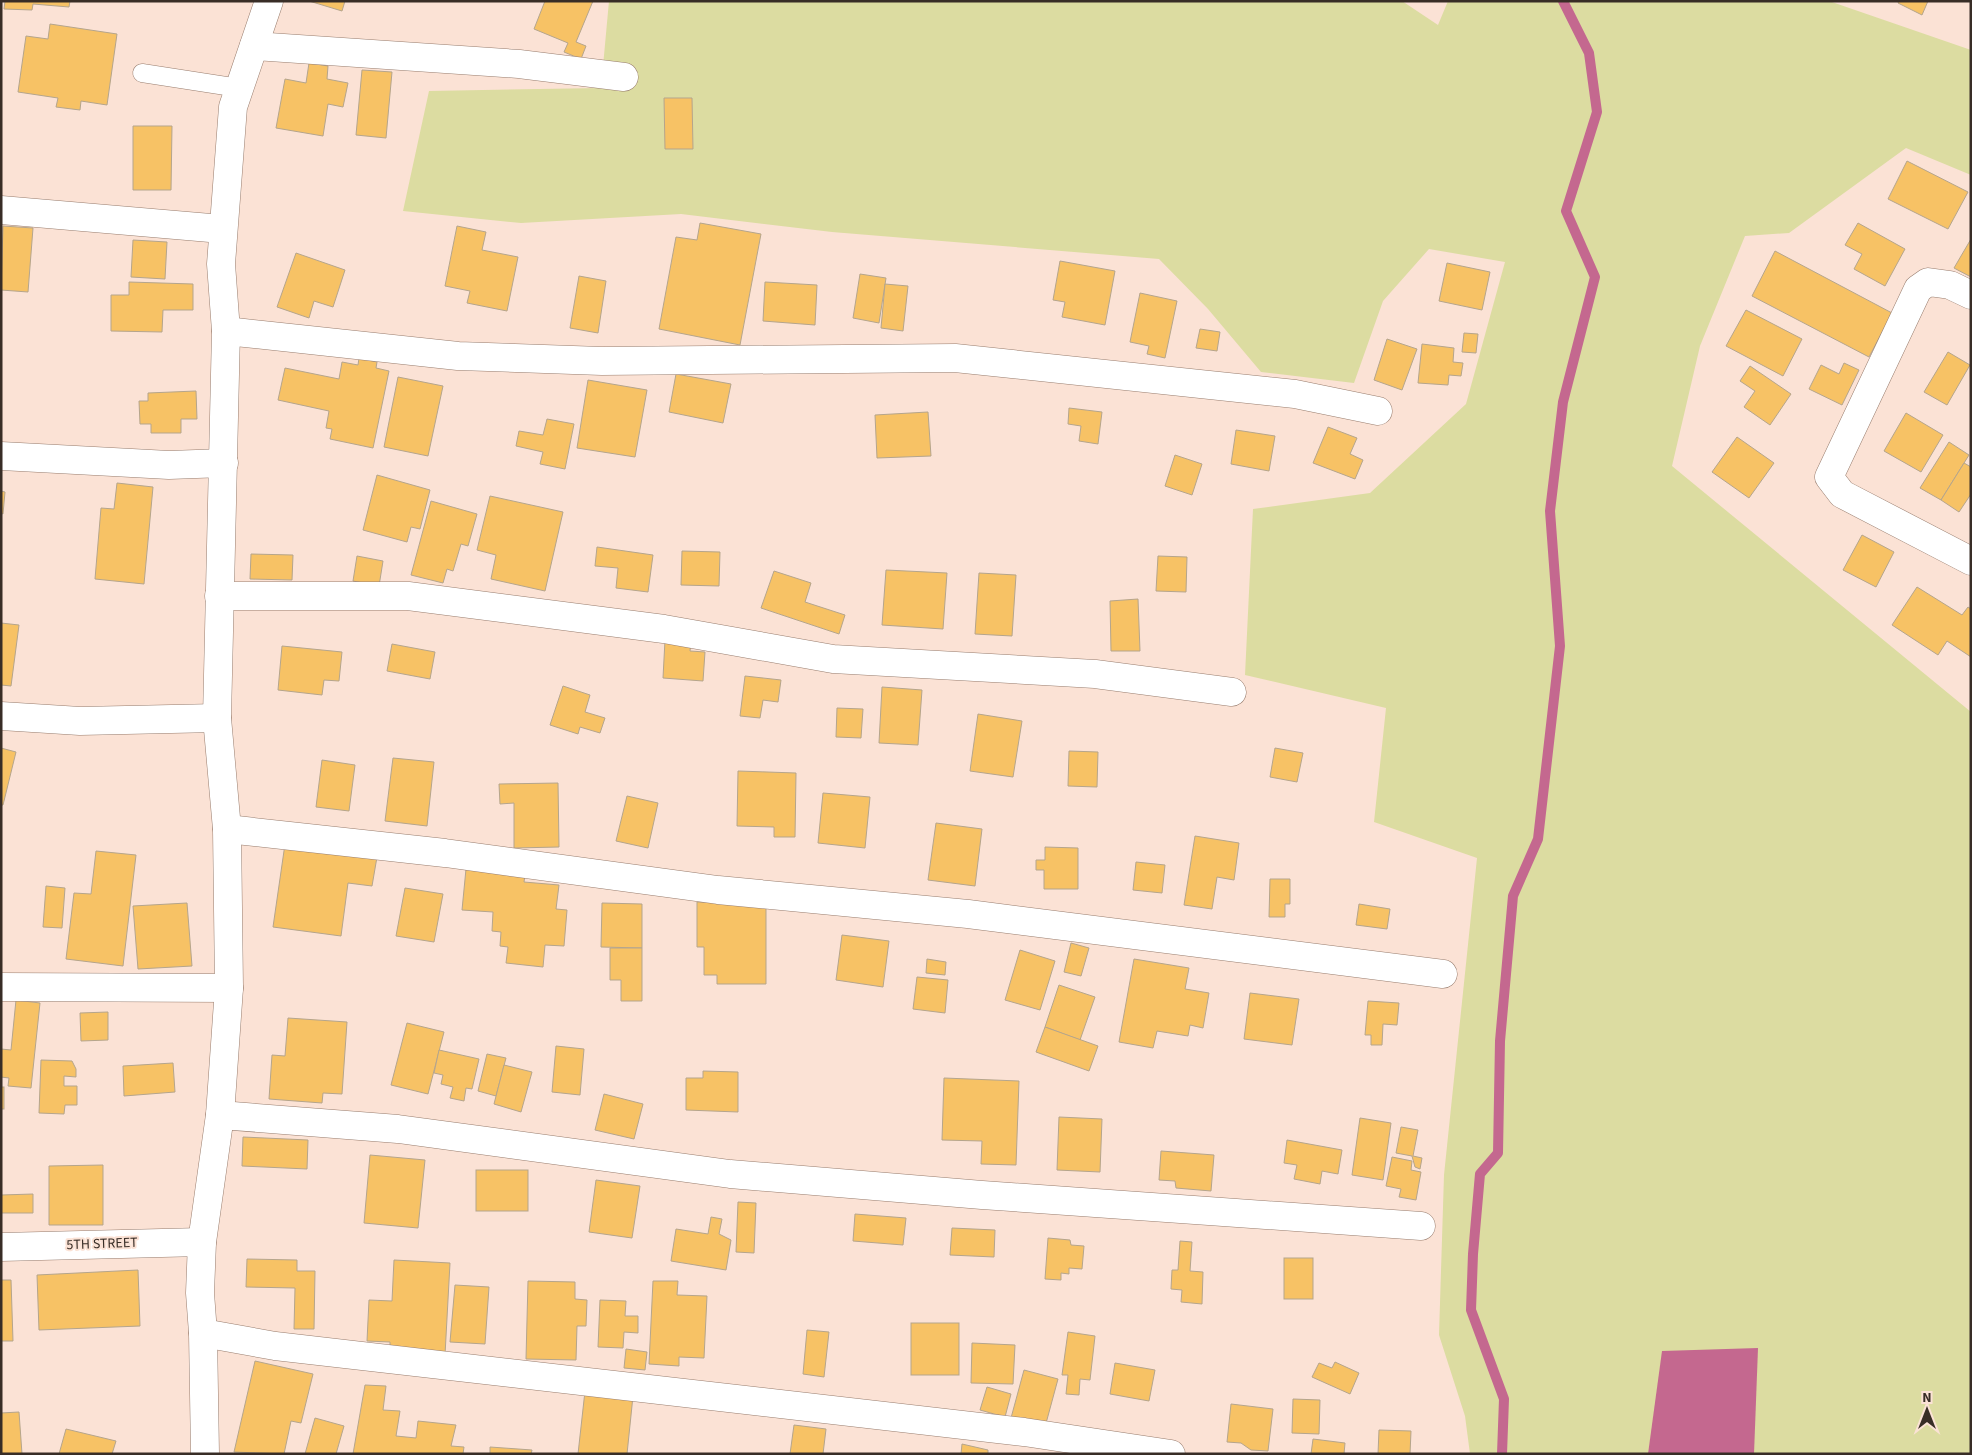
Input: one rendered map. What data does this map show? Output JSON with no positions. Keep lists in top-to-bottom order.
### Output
{
  "streets": {
    "street": ["5TH STREET"]
  },
  "north": "top"
}
